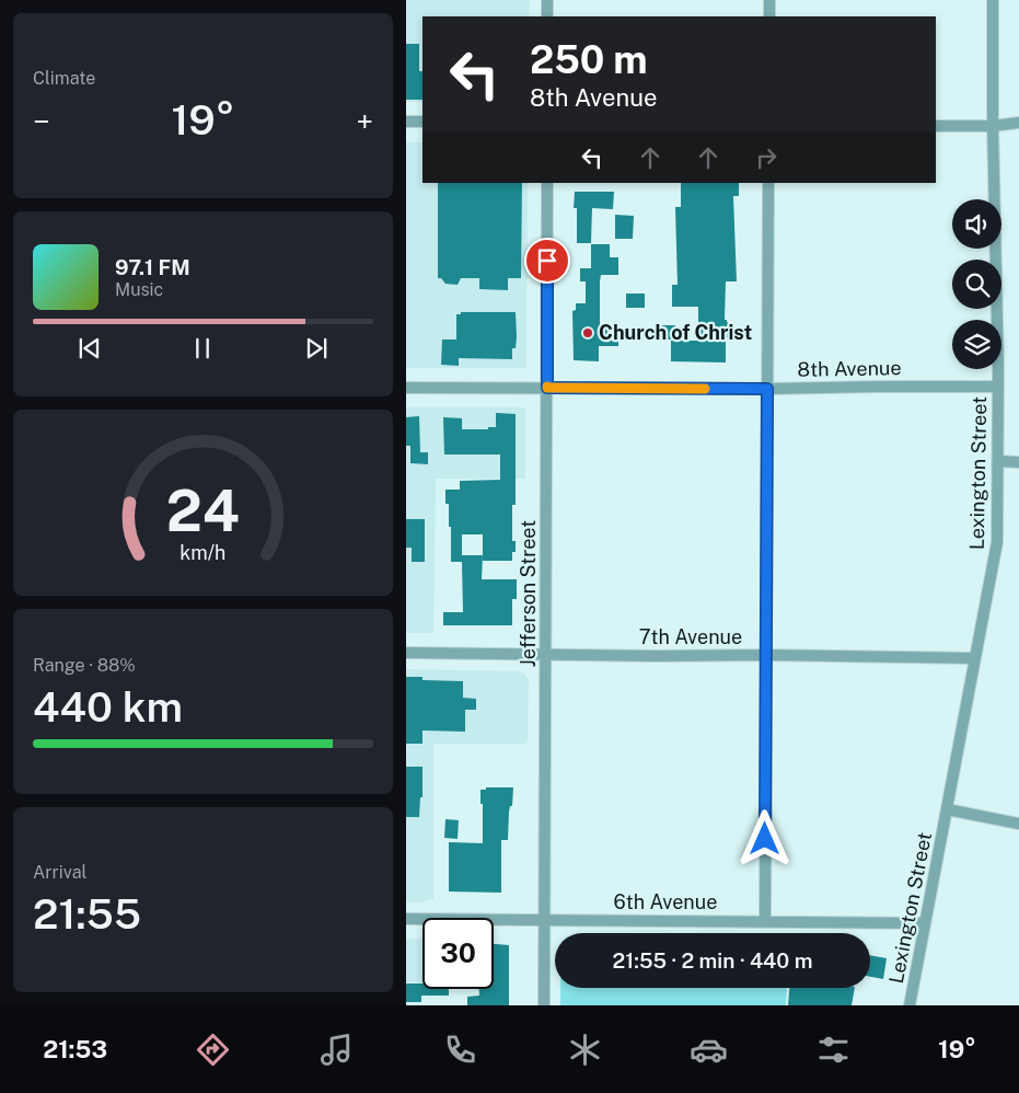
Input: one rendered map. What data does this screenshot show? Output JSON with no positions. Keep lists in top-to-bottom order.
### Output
{
  "streets": {
    "street": [
      "8th Avenue",
      "Lexington Street",
      "Jefferson Street",
      "7th Avenue",
      "6th Avenue"
    ]
  },
  "crossings": [
    ["8th Avenue", "Lexington Street"],
    ["8th Avenue", "Jefferson Street"],
    ["Lexington Street", "7th Avenue"],
    ["Lexington Street", "6th Avenue"],
    ["Jefferson Street", "7th Avenue"],
    ["Jefferson Street", "6th Avenue"]
  ],
  "places": ["Church of Christ"],
  "page": {
    "tile": [
      "Climate",
      ["Range · 88%", "440 km"],
      ["Arrival", "21:55"]
    ],
    "turn": ["250 m", "8th Avenue"],
    "heat": ["−", "19°", "+"],
    "song": ["97.1 FM", "Music"],
    "limit": "30",
    "trip": "21:55 · 2 min · 440 m",
    "tabs": ["21:53", "19°"],
    "gauge": ["24", "km/h"]
  }
}
